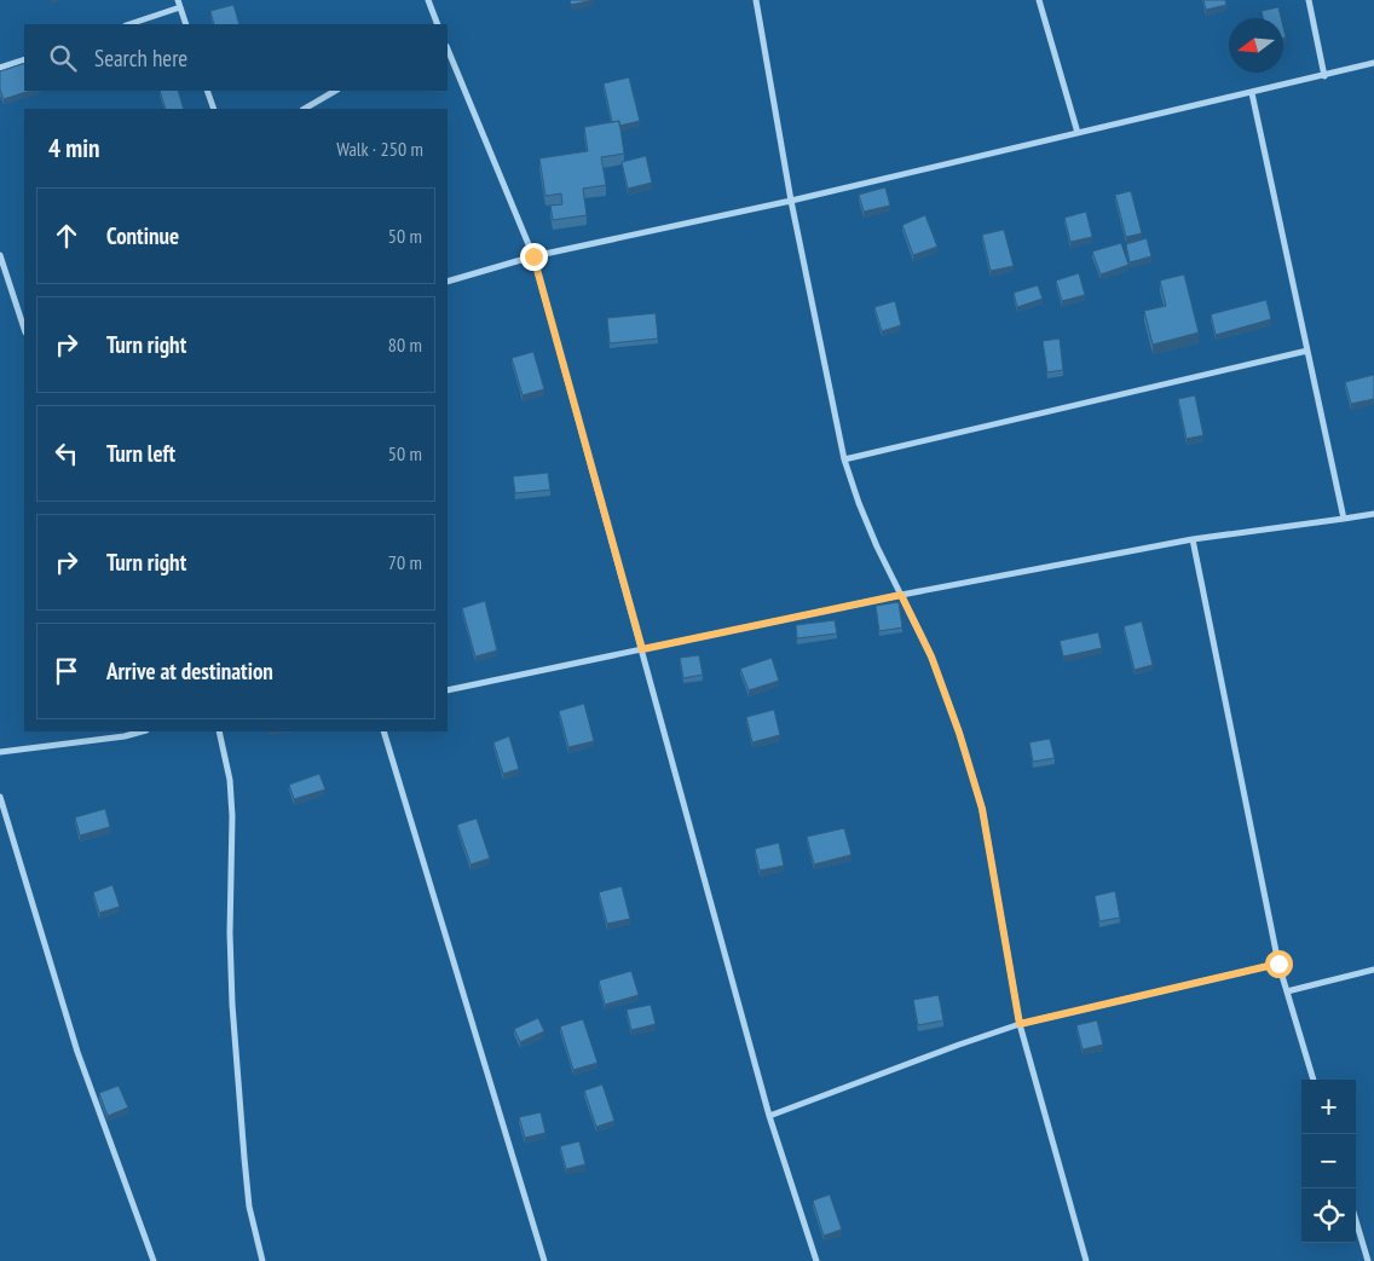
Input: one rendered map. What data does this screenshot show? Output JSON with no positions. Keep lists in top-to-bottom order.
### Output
{
  "north": "left",
  "page": {
    "search": "Search here",
    "heading": ["4 min", "Walk · 250 m"],
    "list": [
      ["Continue", "50 m"],
      ["Turn right", "80 m"],
      ["Turn left", "50 m"],
      ["Turn right", "70 m"],
      "Arrive at destination"
    ],
    "map_buttons": ["+", "−"]
  }
}
